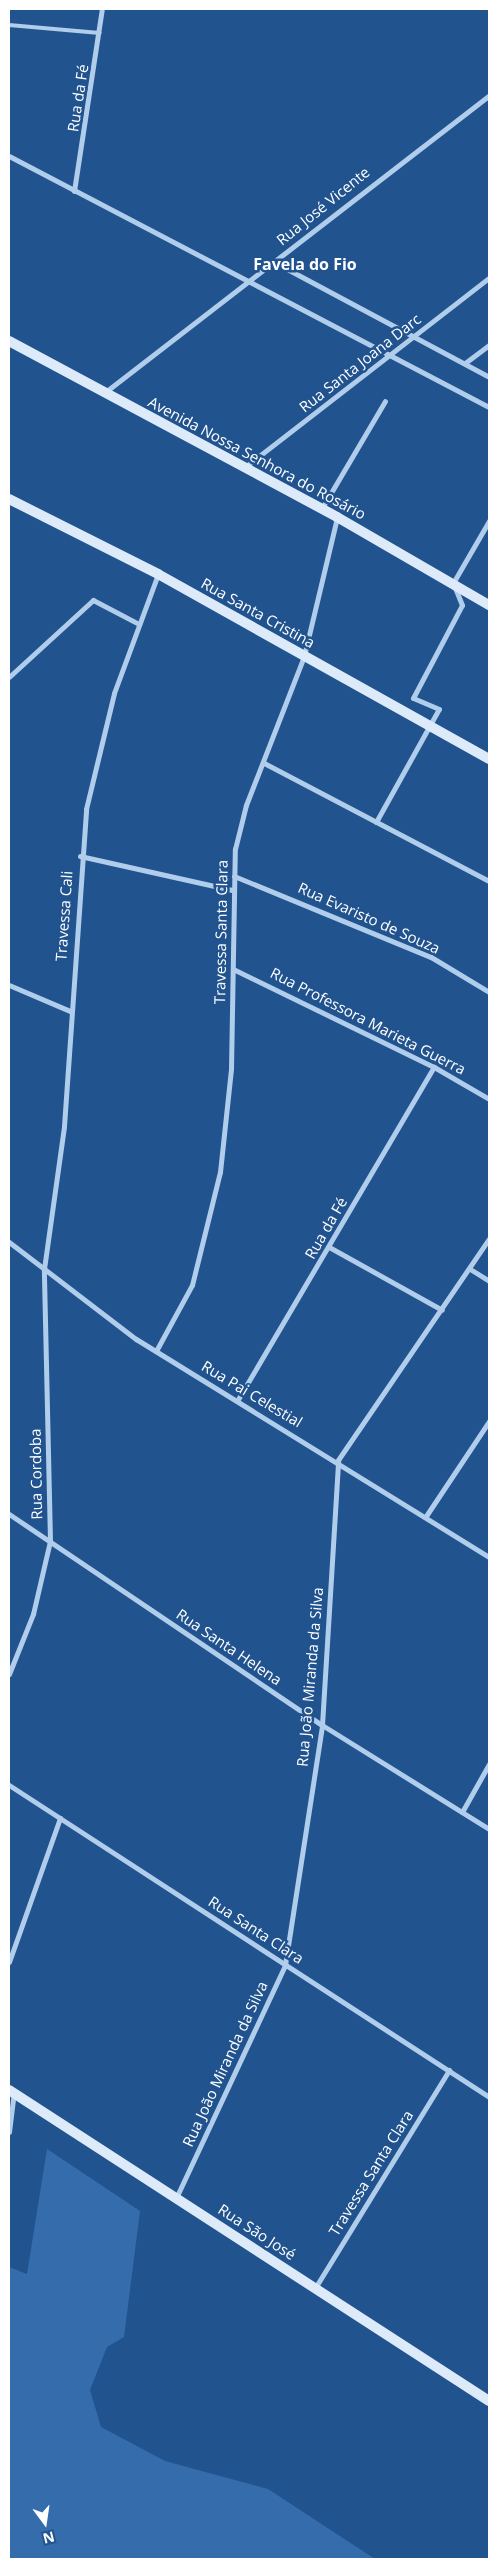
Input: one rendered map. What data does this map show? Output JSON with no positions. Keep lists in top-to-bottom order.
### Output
{
  "streets": {
    "main road": ["Avenida Nossa Senhora do Rosário", "Rua Santa Cristina", "Rua São José"],
    "street": [
      "Rua da Fé",
      "Rua José Vicente",
      "Rua Santa Joana Darc",
      "Travessa Cali",
      "Rua Evaristo de Souza",
      "Travessa Santa Clara",
      "Rua Professora Marieta Guerra",
      "Rua Pai Celestial",
      "Rua Cordoba",
      "Rua Santa Helena",
      "Rua João Miranda da Silva",
      "Rua Santa Clara"
    ]
  },
  "crossings": [
    ["Rua da Fé", "Rua Professora Marieta Guerra"],
    ["Rua da Fé", "Rua Pai Celestial"],
    ["Rua José Vicente", "Avenida Nossa Senhora do Rosário"],
    ["Rua Santa Joana Darc", "Avenida Nossa Senhora do Rosário"],
    ["Avenida Nossa Senhora do Rosário", "Travessa Santa Clara"],
    ["Rua Santa Cristina", "Travessa Cali"],
    ["Rua Santa Cristina", "Travessa Santa Clara"],
    ["Travessa Cali", "Rua Pai Celestial"],
    ["Travessa Cali", "Rua Cordoba"],
    ["Rua Evaristo de Souza", "Travessa Santa Clara"],
    ["Travessa Santa Clara", "Rua Professora Marieta Guerra"],
    ["Travessa Santa Clara", "Rua Pai Celestial"],
    ["Travessa Santa Clara", "Rua Santa Clara"],
    ["Travessa Santa Clara", "Rua São José"],
    ["Rua Pai Celestial", "Rua Cordoba"],
    ["Rua Pai Celestial", "Rua João Miranda da Silva"],
    ["Rua Cordoba", "Rua Santa Helena"],
    ["Rua Santa Helena", "Rua João Miranda da Silva"],
    ["Rua João Miranda da Silva", "Rua Santa Clara"],
    ["Rua João Miranda da Silva", "Rua São José"]
  ],
  "districts": ["Favela do Fio"],
  "north": "bottom"
}
